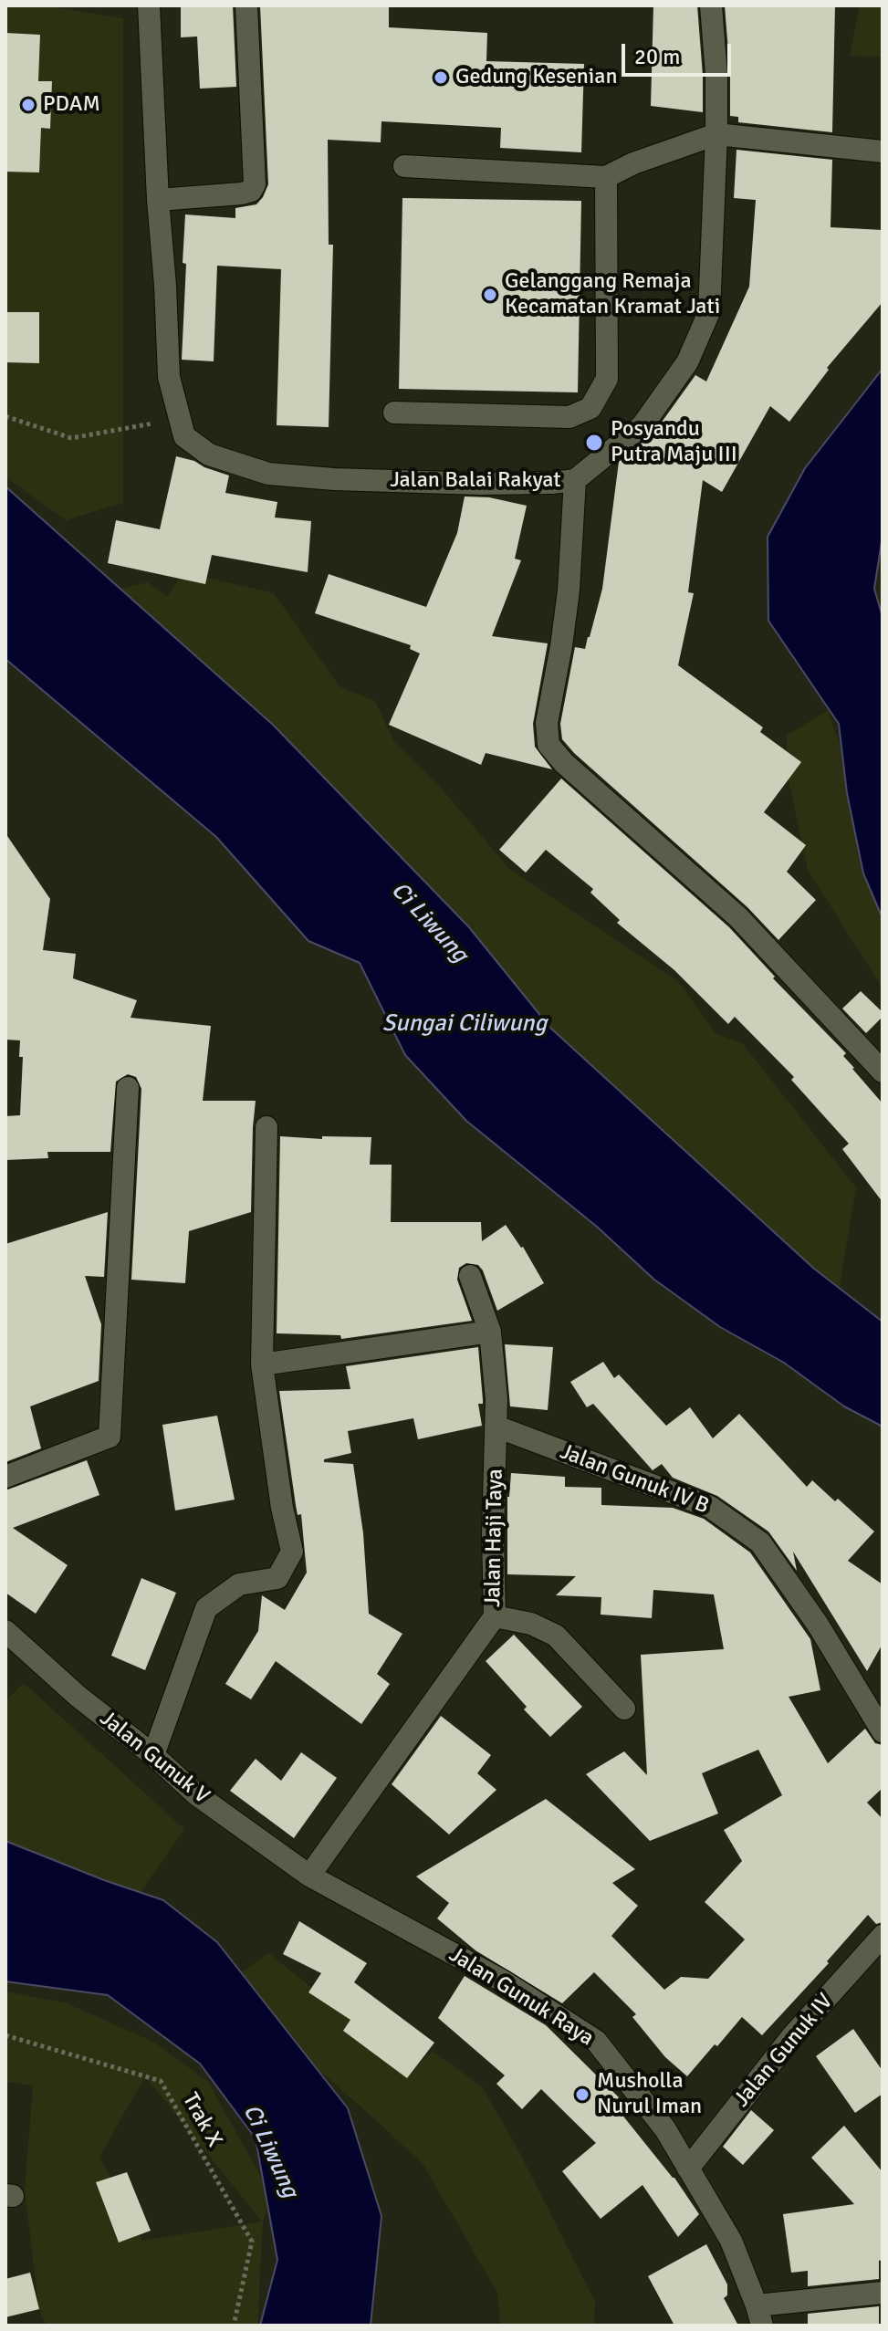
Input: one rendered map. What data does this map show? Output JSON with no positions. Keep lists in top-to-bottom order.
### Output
{
  "streets": {
    "street": [
      "Jalan Balai Rakyat",
      "Jalan Gunuk IV B",
      "Jalan Haji Taya",
      "Jalan Gunuk V",
      "Jalan Gunuk Raya",
      "Jalan Gunuk IV"
    ],
    "path": ["Trak X"]
  },
  "crossings": [
    ["Jalan Gunuk IV B", "Jalan Haji Taya"],
    ["Jalan Haji Taya", "Jalan Gunuk V"],
    ["Jalan Haji Taya", "Jalan Gunuk Raya"],
    ["Jalan Gunuk V", "Jalan Gunuk Raya"],
    ["Jalan Gunuk Raya", "Jalan Gunuk IV"]
  ],
  "water": ["Ci Liwung", "Sungai Ciliwung"],
  "places": [
    "Gedung Kesenian",
    "PDAM",
    "Gelanggang Remaja Kecamatan Kramat Jati",
    "Posyandu Putra Maju III",
    "Musholla Nurul Iman"
  ],
  "scale_bar": "20 m"
}
